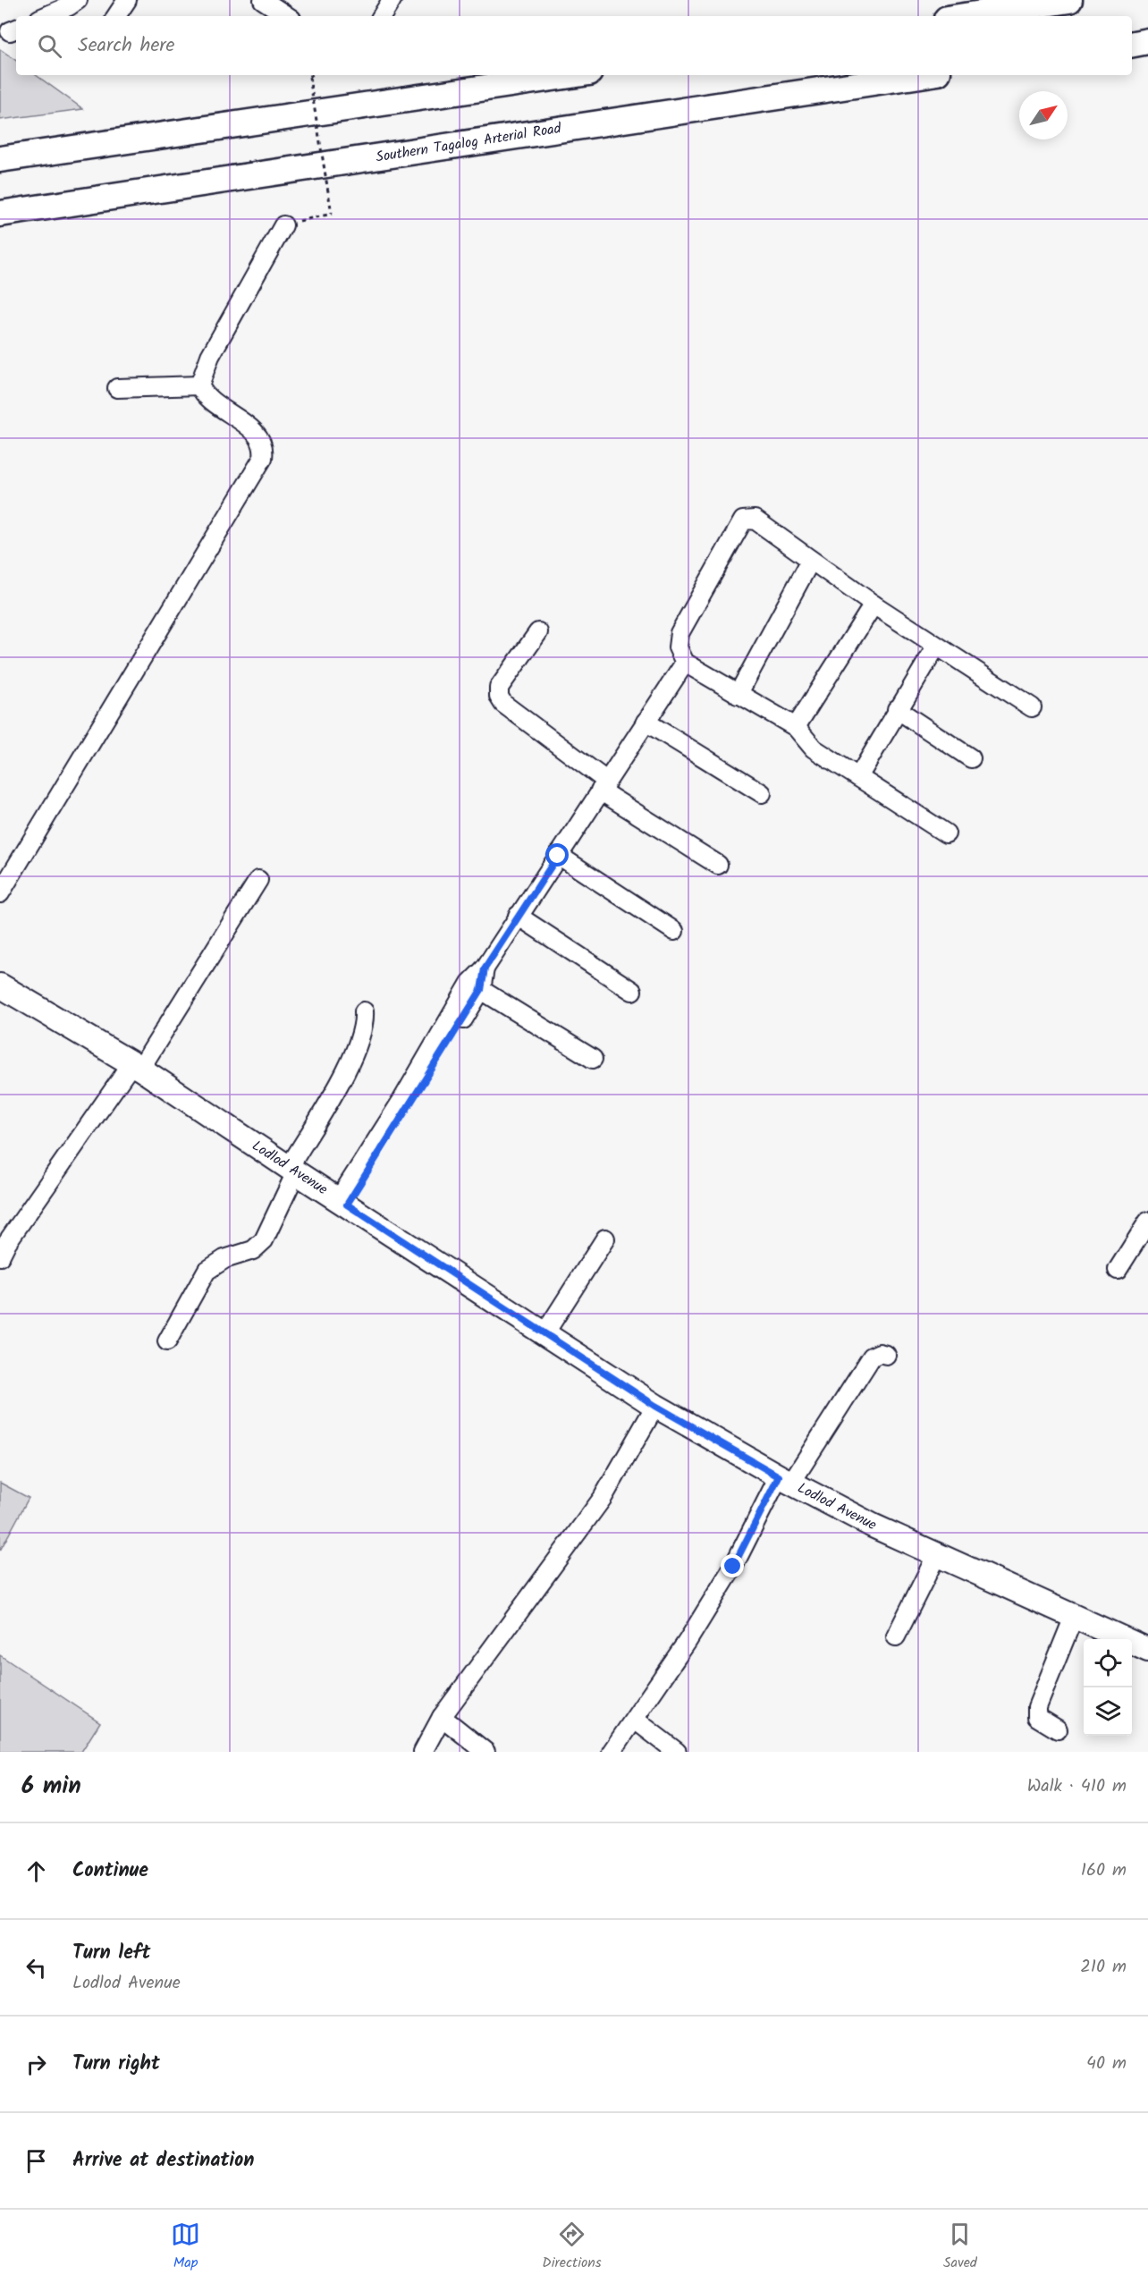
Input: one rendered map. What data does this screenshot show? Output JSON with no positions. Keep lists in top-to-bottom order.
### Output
{
  "streets": {
    "highway": ["Southern Tagalog Arterial Road"],
    "main road": ["Lodlod Avenue"]
  },
  "north": "top right",
  "page": {
    "search": "Search here",
    "heading": ["6 min", "Walk · 410 m"],
    "list": [
      ["Continue", "160 m"],
      ["Turn left", "Lodlod Avenue", "210 m"],
      ["Turn right", "40 m"],
      "Arrive at destination"
    ],
    "nav": ["Map", "Directions", "Saved"]
  }
}
